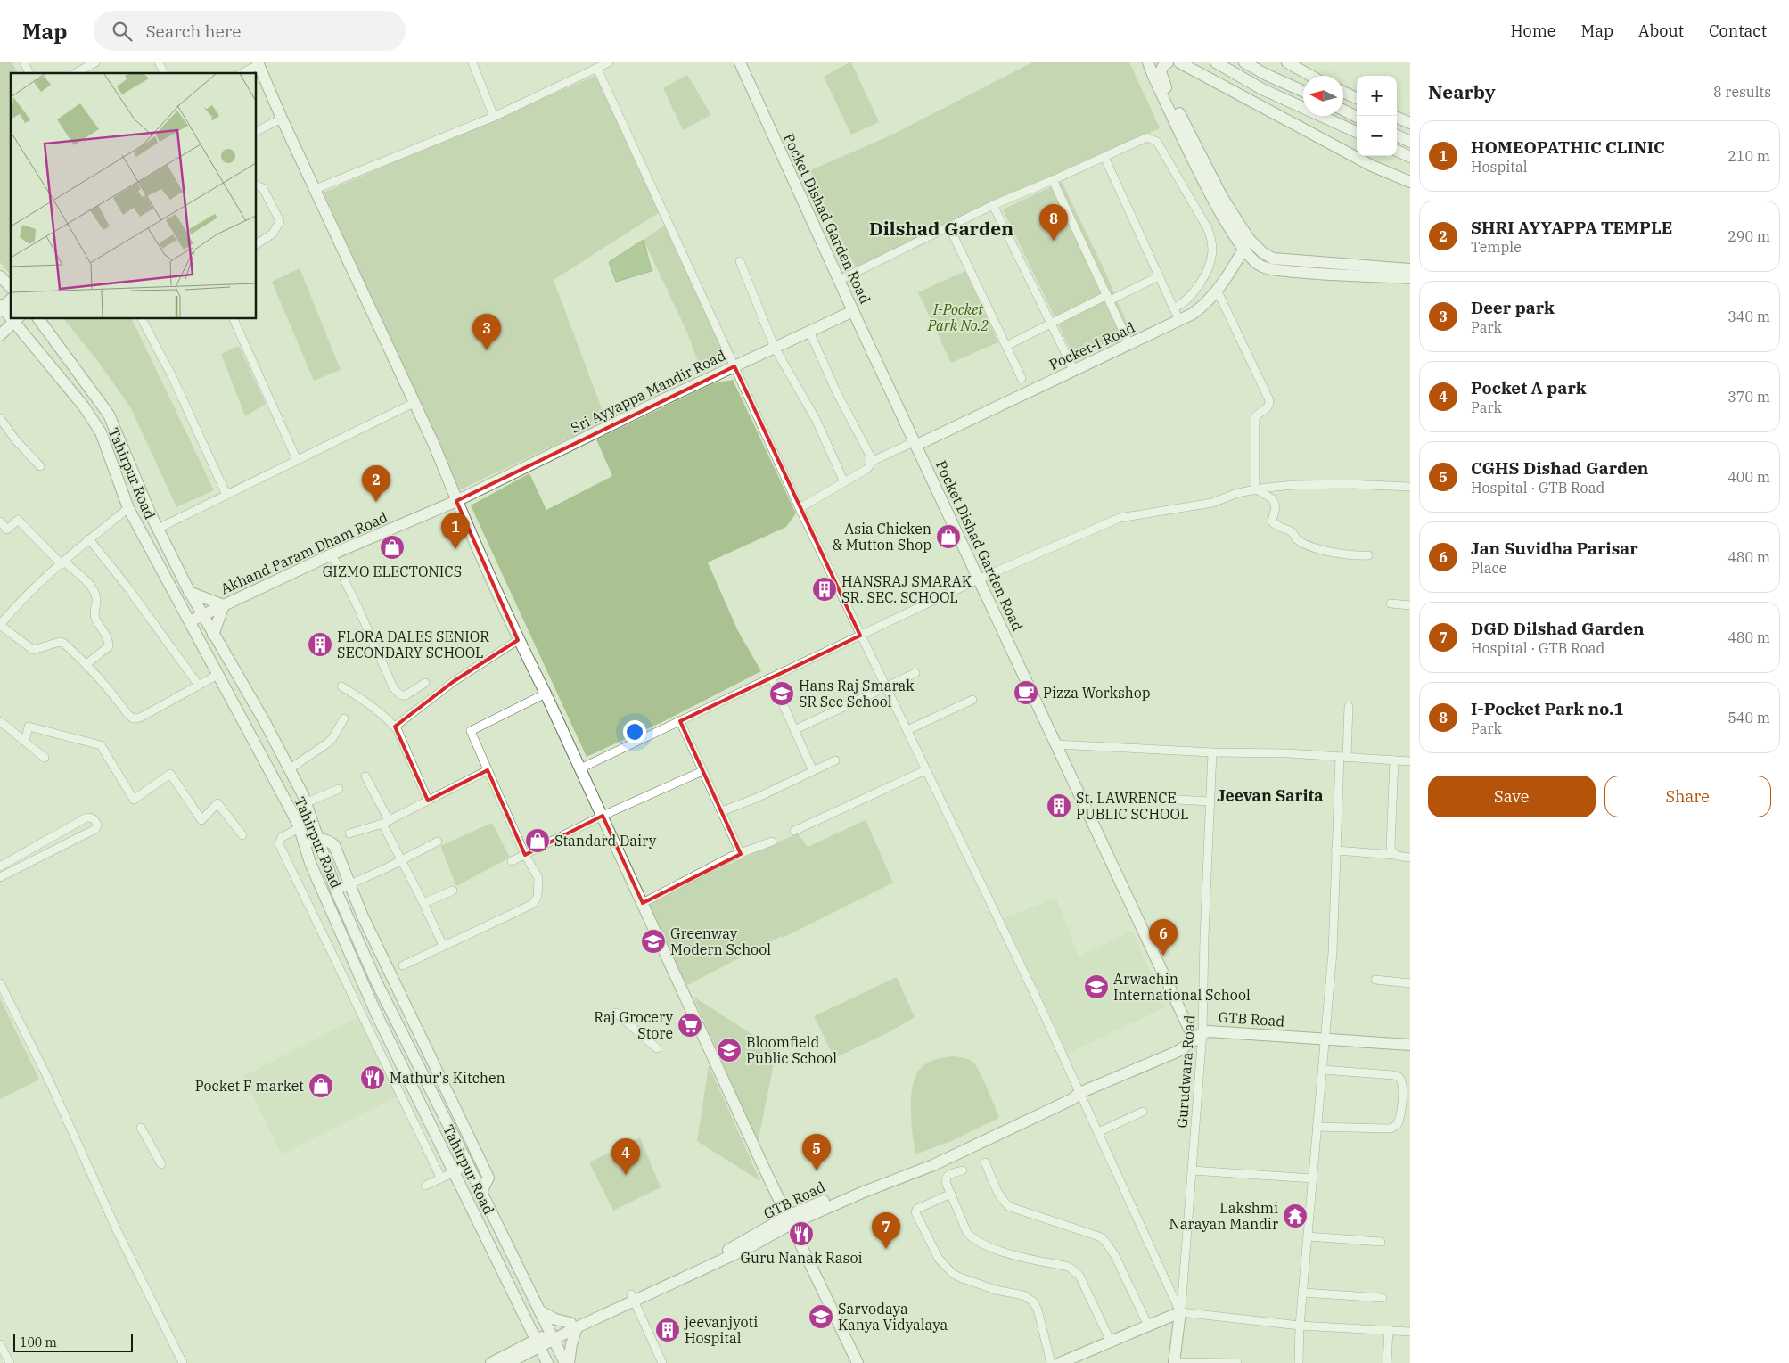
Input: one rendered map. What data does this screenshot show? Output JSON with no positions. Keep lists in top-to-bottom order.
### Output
{
  "streets": {
    "street": [
      "Pocket Dishad Garden Road",
      "Pocket-I Road",
      "Sri Ayyappa Mandir Road",
      "Tahirpur Road",
      "Akhand Param Dham Road",
      "GTB Road",
      "Gurudwara Road"
    ]
  },
  "crossings": [
    ["Pocket Dishad Garden Road", "Pocket-I Road"],
    ["Pocket Dishad Garden Road", "Sri Ayyappa Mandir Road"],
    ["Pocket Dishad Garden Road", "GTB Road"],
    ["Sri Ayyappa Mandir Road", "Akhand Param Dham Road"],
    ["Tahirpur Road", "Akhand Param Dham Road"],
    ["Tahirpur Road", "GTB Road"],
    ["GTB Road", "Gurudwara Road"]
  ],
  "districts": ["Dilshad Garden", "Jeevan Sarita"],
  "parks": ["I-Pocket Park No.2"],
  "places": {
    "shop": [
      "Asia Chicken & Mutton Shop",
      "GIZMO ELECTONICS",
      "Standard Dairy",
      "Pocket F market"
    ],
    "building": [
      "HANSRAJ SMARAK SR. SEC. SCHOOL",
      "FLORA DALES SENIOR SECONDARY SCHOOL",
      "St. LAWRENCE PUBLIC SCHOOL",
      "jeevanjyoti Hospital"
    ],
    "cafe": ["Pizza Workshop"],
    "school or university": [
      "Hans Raj Smarak SR Sec School",
      "Greenway Modern School",
      "Arwachin International School",
      "Bloomfield Public School",
      "Sarvodaya Kanya Vidyalaya"
    ],
    "supermarket": ["Raj Grocery Store"],
    "restaurant": ["Mathur's Kitchen", "Guru Nanak Rasoi"],
    "temple": ["Lakshmi Narayan Mandir"]
  },
  "scale_bar": "100 m",
  "north": "left",
  "page": {
    "header": "Map",
    "search": "Search here",
    "nav": [
      "Home",
      "Map",
      "About",
      "Contact"
    ],
    "heading": ["Nearby", "8 results"],
    "map_buttons": ["+", "−"],
    "list": [
      {
        "mark": "1",
        "name": "HOMEOPATHIC CLINIC",
        "note": "Hospital",
        "value": "210 m"
      },
      {
        "mark": "2",
        "name": "SHRI AYYAPPA TEMPLE",
        "note": "Temple",
        "value": "290 m"
      },
      {
        "mark": "3",
        "name": "Deer park",
        "note": "Park",
        "value": "340 m"
      },
      {
        "mark": "4",
        "name": "Pocket A park",
        "note": "Park",
        "value": "370 m"
      },
      {
        "mark": "5",
        "name": "CGHS Dishad Garden",
        "note": "Hospital · GTB Road",
        "value": "400 m"
      },
      {
        "mark": "6",
        "name": "Jan Suvidha Parisar",
        "note": "Place",
        "value": "480 m"
      },
      {
        "mark": "7",
        "name": "DGD Dilshad Garden",
        "note": "Hospital · GTB Road",
        "value": "480 m"
      },
      {
        "mark": "8",
        "name": "I-Pocket Park no.1",
        "note": "Park",
        "value": "540 m"
      }
    ],
    "pins": [
      "8",
      "3",
      "2",
      "1",
      "6",
      "5",
      "4",
      "7"
    ],
    "buttons": ["Save", "Share"],
    "scale": "100 m"
  }
}
